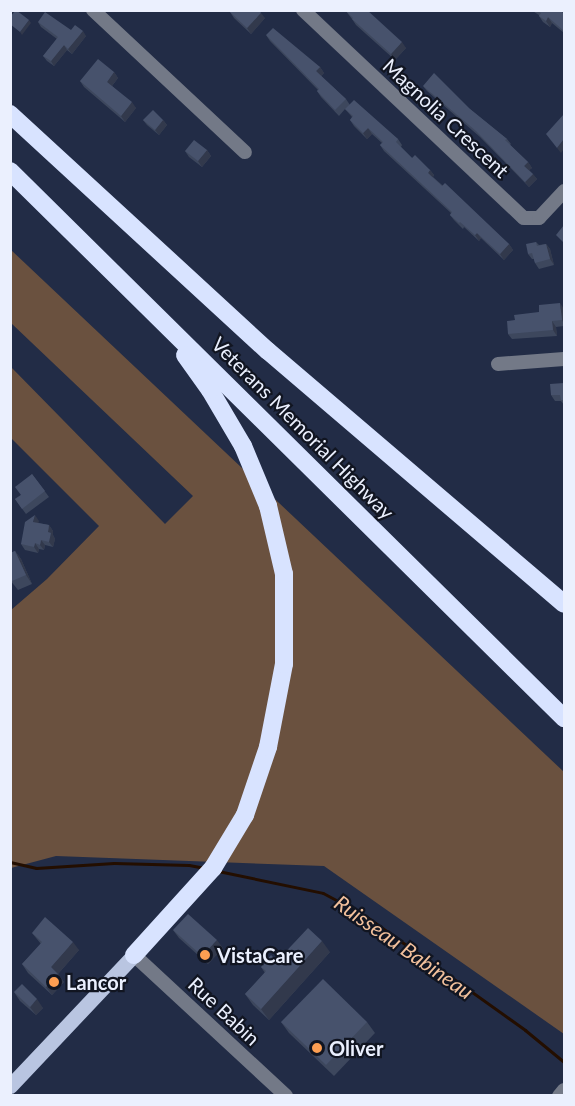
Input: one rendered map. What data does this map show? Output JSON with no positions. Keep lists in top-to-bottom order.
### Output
{
  "streets": {
    "highway": ["Veterans Memorial Highway"],
    "street": ["Magnolia Crescent", "Rue Babin"]
  },
  "water": ["Ruisseau Babineau"],
  "places": ["VistaCare", "Lancor", "Oliver"]
}
